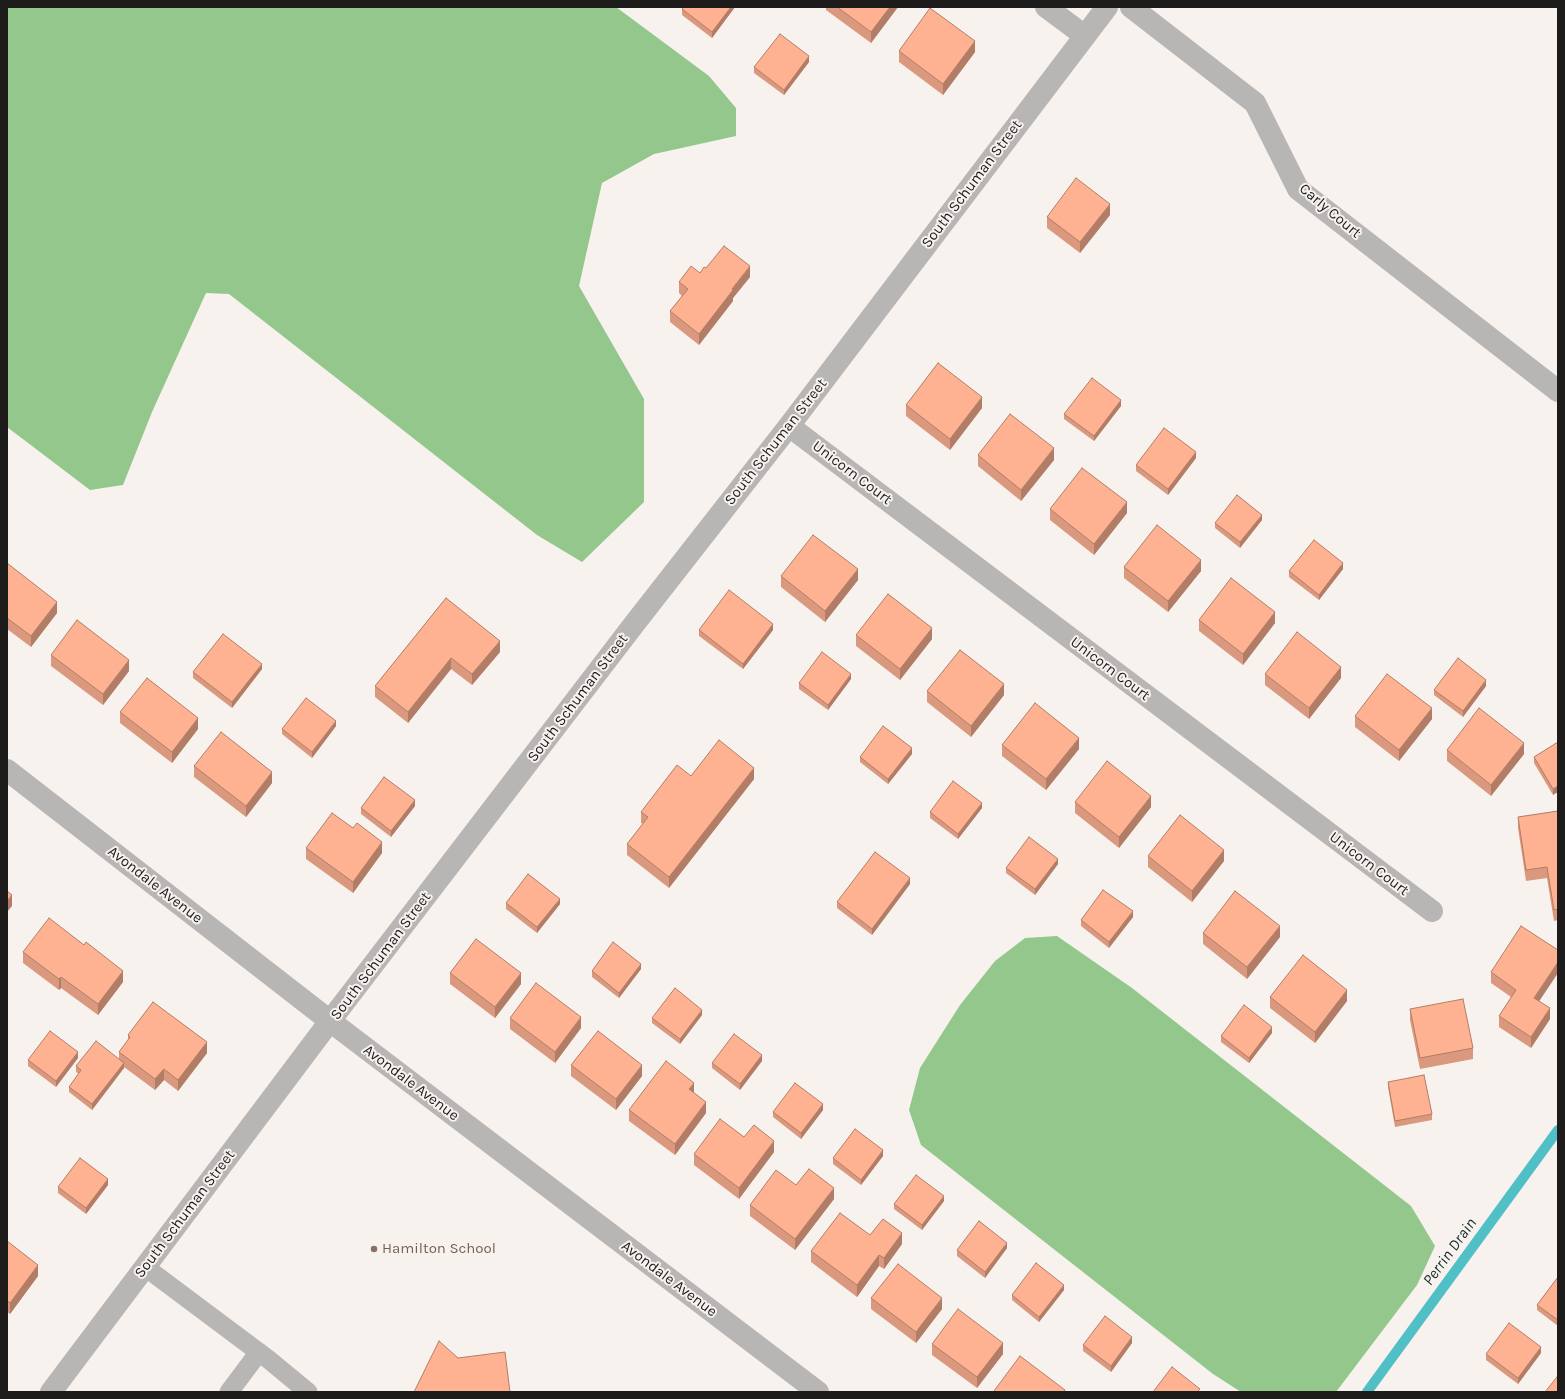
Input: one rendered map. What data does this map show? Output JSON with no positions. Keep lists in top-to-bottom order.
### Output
{
  "streets": {
    "street": [
      "South Schuman Street",
      "Carly Court",
      "Unicorn Court",
      "Avondale Avenue"
    ]
  },
  "crossings": [
    ["South Schuman Street", "Unicorn Court"],
    ["South Schuman Street", "Avondale Avenue"]
  ],
  "water": ["Perrin Drain"],
  "places": ["Hamilton School"]
}
